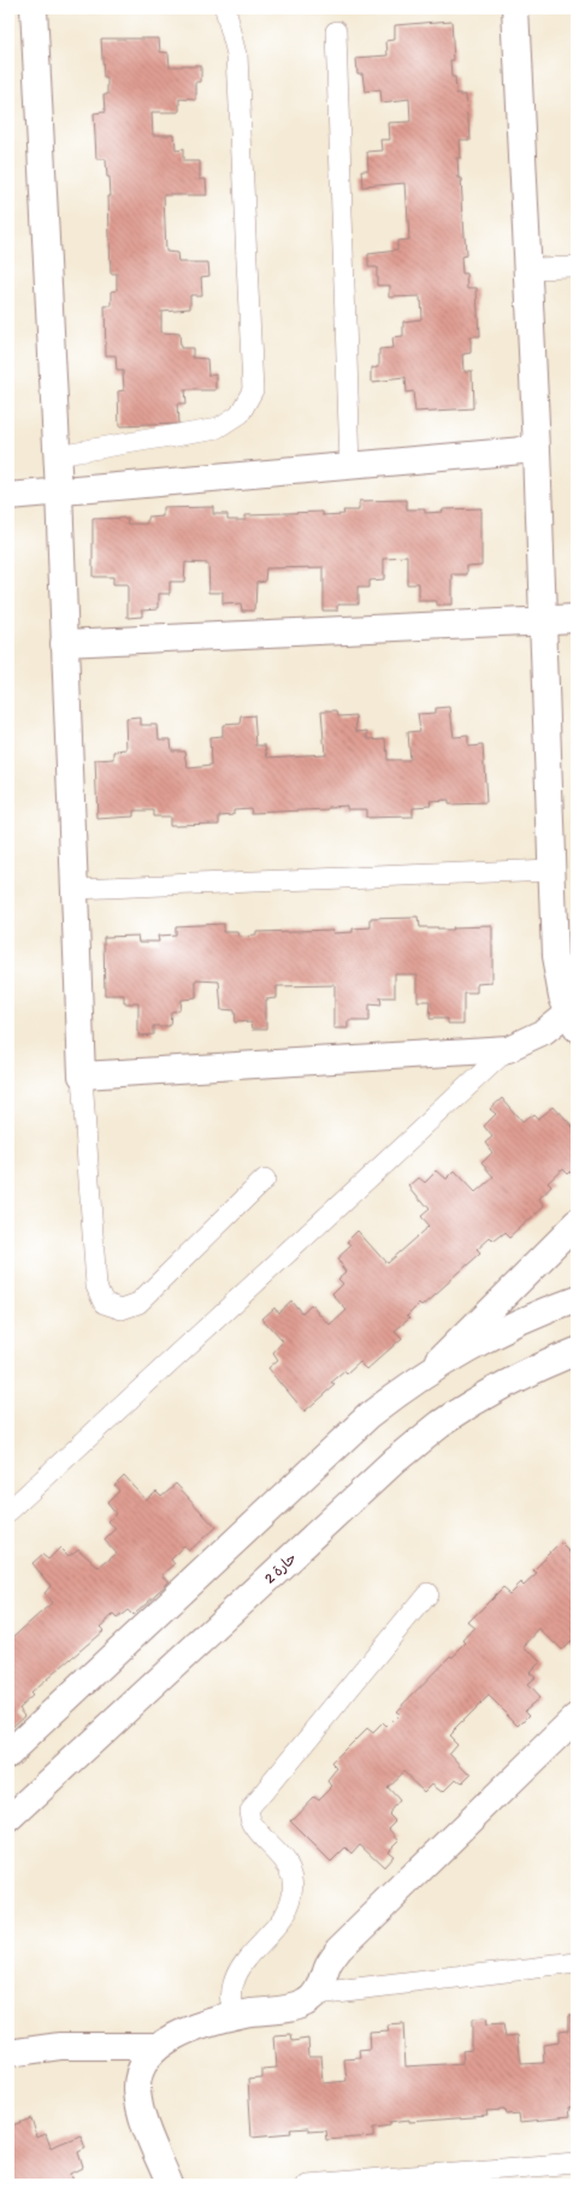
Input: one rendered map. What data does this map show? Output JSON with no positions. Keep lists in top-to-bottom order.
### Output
{
  "streets": {
    "street": ["حارة 2"]
  }
}
